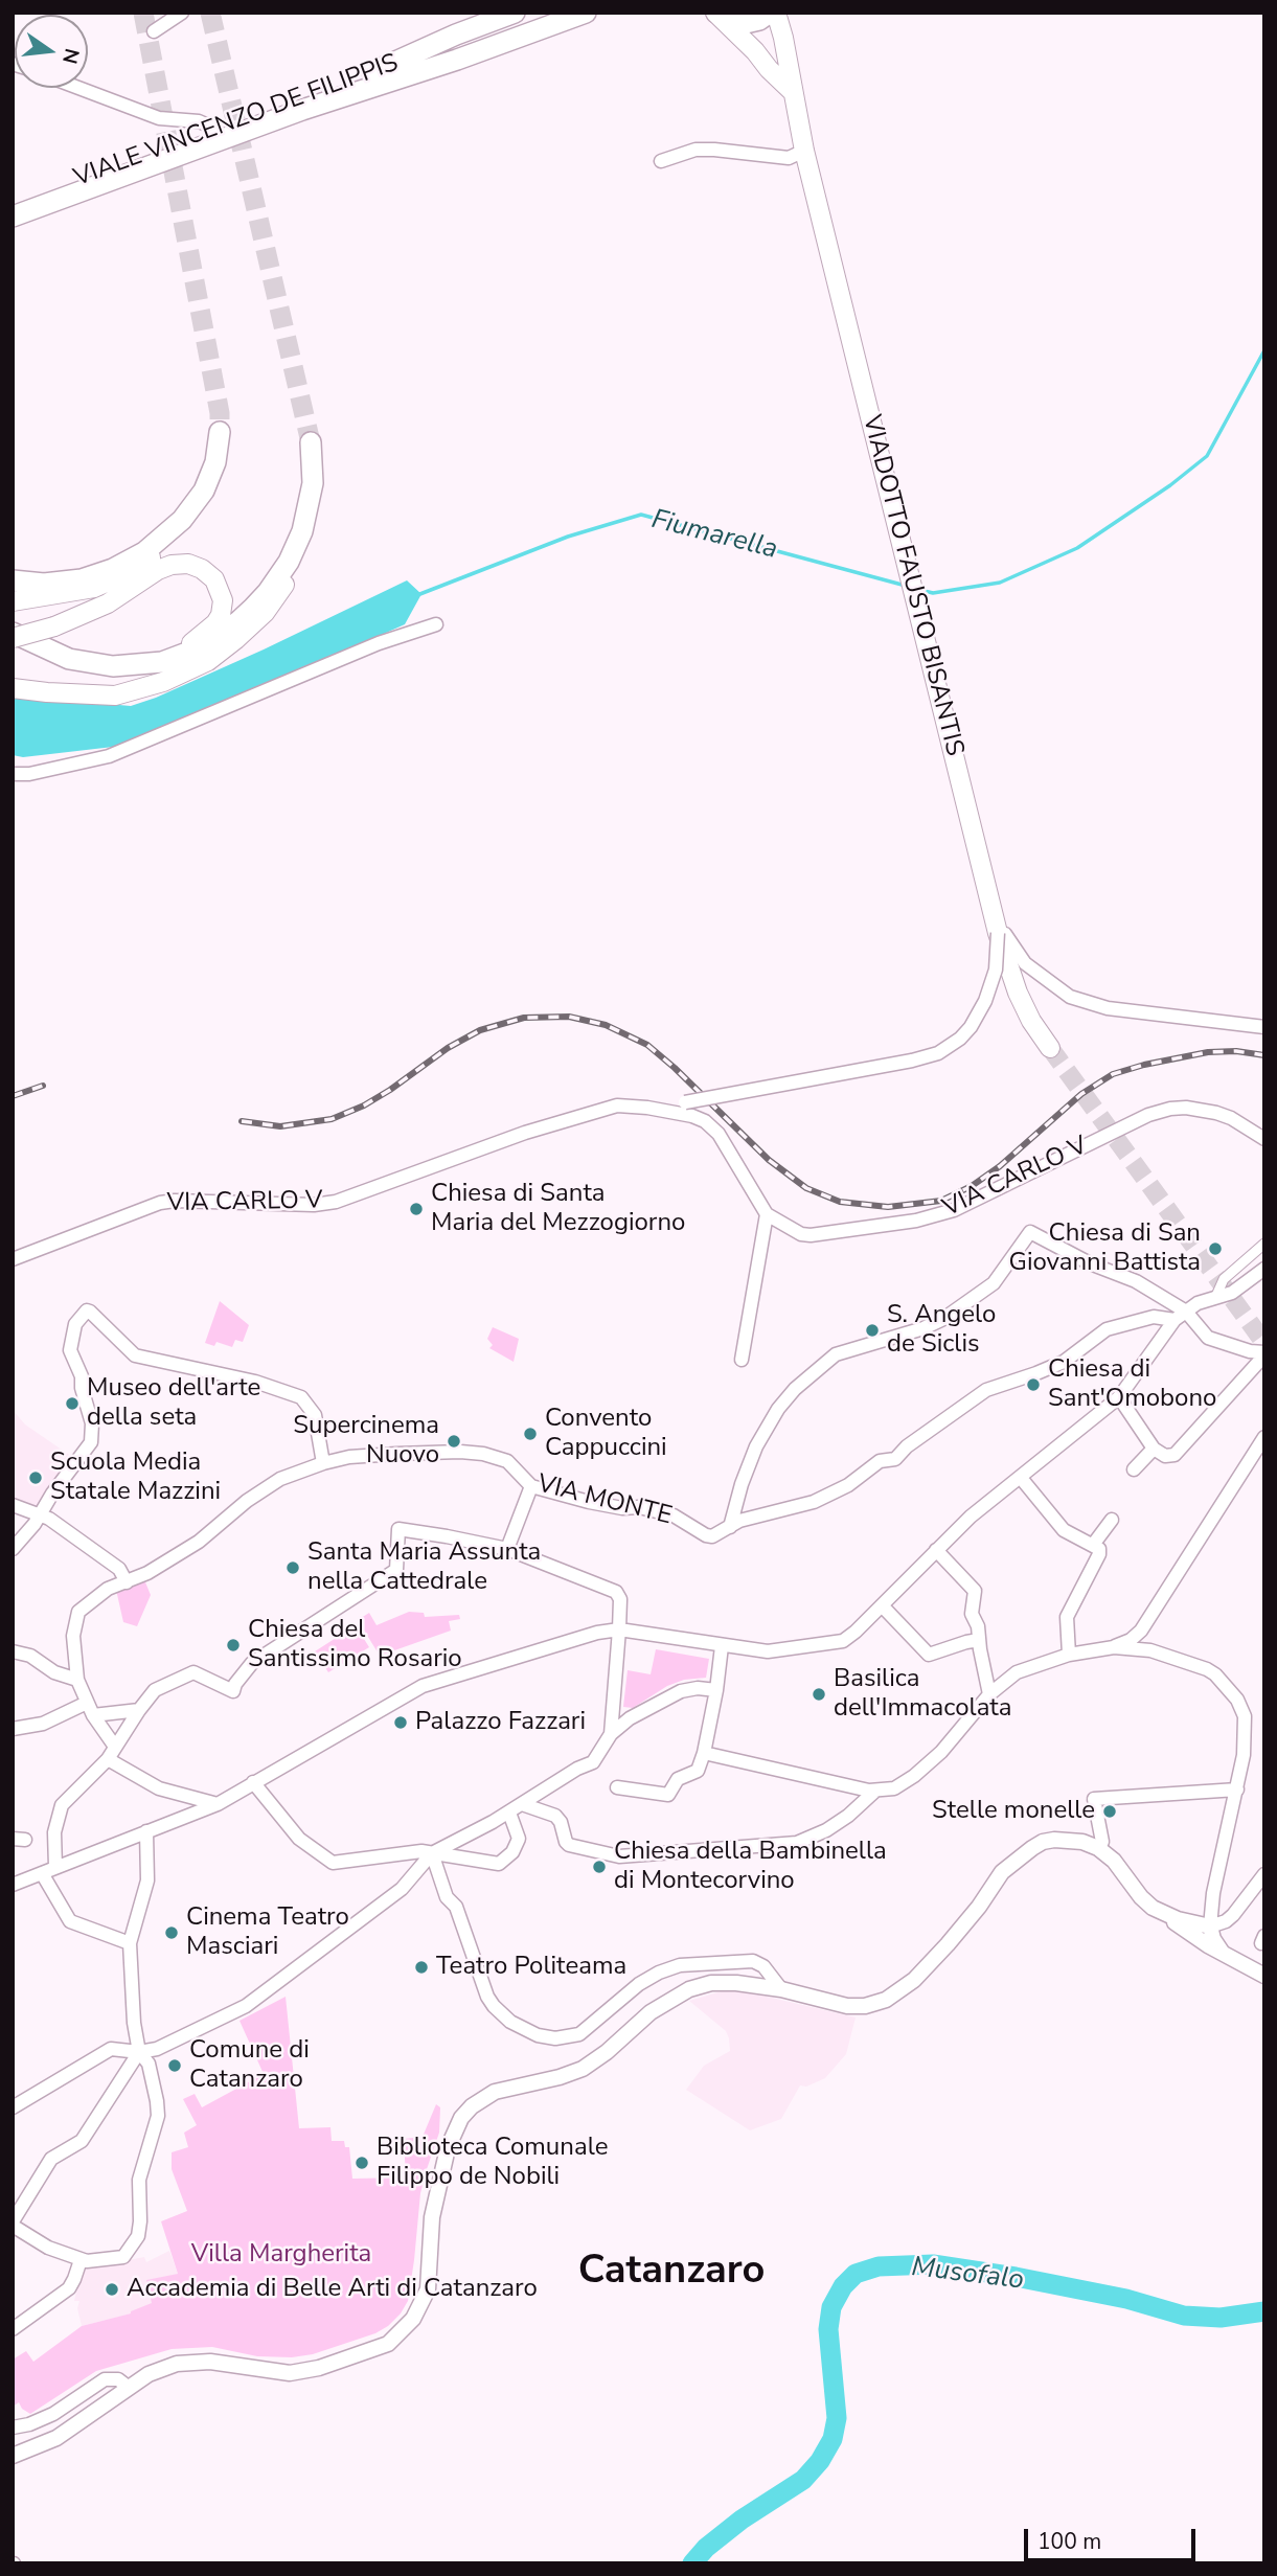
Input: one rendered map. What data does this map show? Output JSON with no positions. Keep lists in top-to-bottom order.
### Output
{
  "streets": {
    "main road": ["VIALE VINCENZO DE FILIPPIS", "VIADOTTO FAUSTO BISANTIS"],
    "street": ["VIA CARLO V", "VIA MONTE"]
  },
  "districts": ["Catanzaro"],
  "water": ["Fiumarella", "Musofalo"],
  "parks": ["Villa Margherita"],
  "places": [
    "Chiesa di Santa Maria del Mezzogiorno",
    "Chiesa di San Giovanni Battista",
    "S. Angelo de Siclis",
    "Chiesa di Sant'Omobono",
    "Museo dell'arte della seta",
    "Convento Cappuccini",
    "Supercinema Nuovo",
    "Scuola Media Statale Mazzini",
    "Santa Maria Assunta nella Cattedrale",
    "Chiesa del Santissimo Rosario",
    "Basilica dell'Immacolata",
    "Palazzo Fazzari",
    "Stelle monelle",
    "Chiesa della Bambinella di Montecorvino",
    "Cinema Teatro Masciari",
    "Teatro Politeama",
    "Comune di Catanzaro",
    "Biblioteca Comunale Filippo de Nobili",
    "Accademia di Belle Arti di Catanzaro"
  ],
  "scale_bar": "100 m",
  "north": "right"
}
